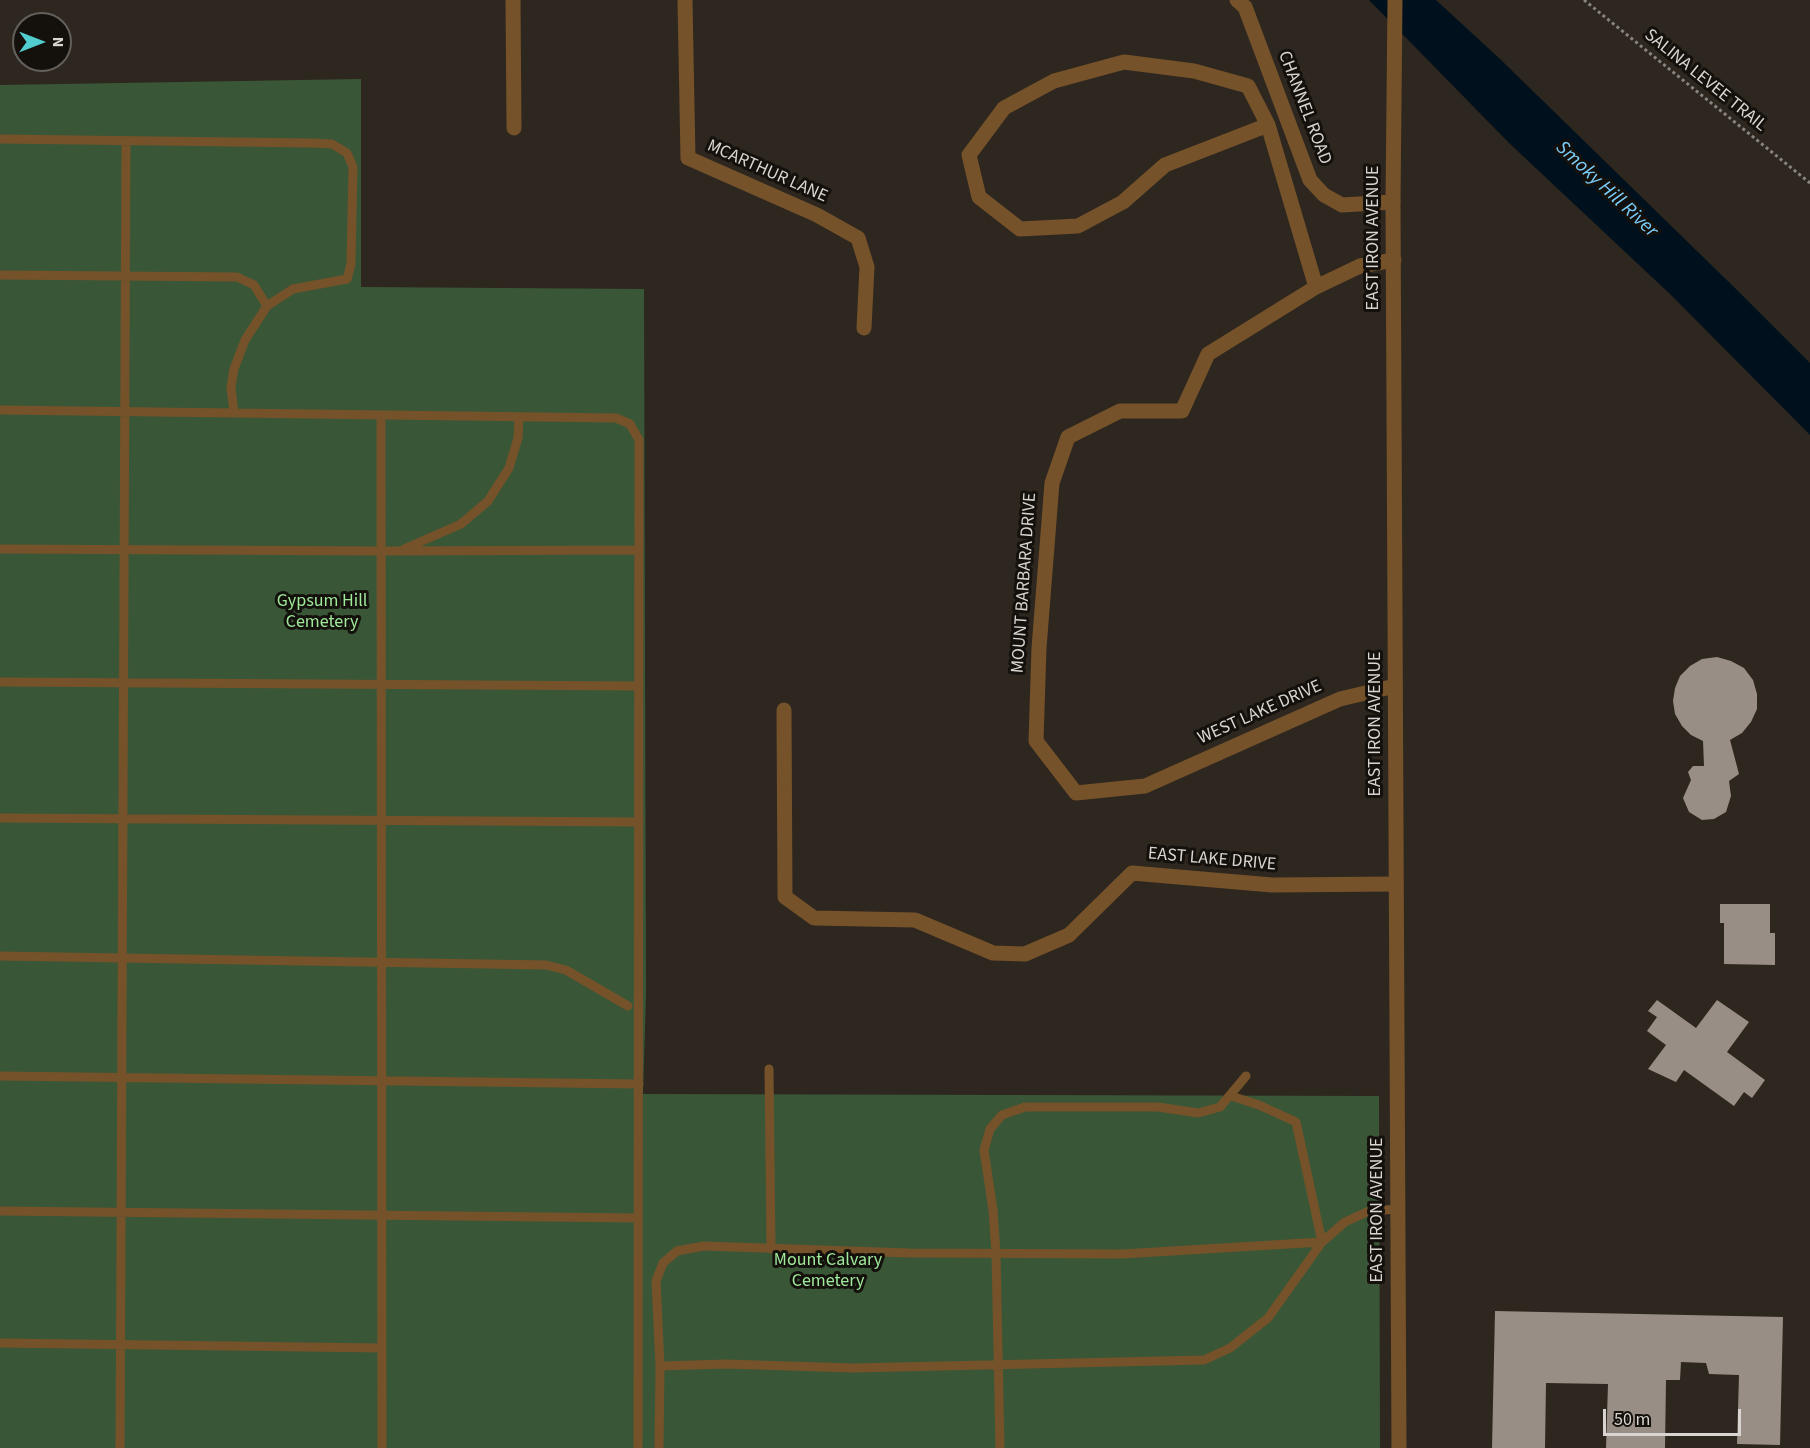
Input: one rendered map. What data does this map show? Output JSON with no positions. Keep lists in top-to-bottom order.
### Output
{
  "streets": {
    "street": [
      "CHANNEL ROAD",
      "MCARTHUR LANE",
      "EAST IRON AVENUE",
      "MOUNT BARBARA DRIVE",
      "WEST LAKE DRIVE",
      "EAST LAKE DRIVE"
    ],
    "path": ["SALINA LEVEE TRAIL"]
  },
  "crossings": [
    ["CHANNEL ROAD", "EAST IRON AVENUE"],
    ["EAST IRON AVENUE", "MOUNT BARBARA DRIVE"],
    ["EAST IRON AVENUE", "WEST LAKE DRIVE"],
    ["EAST IRON AVENUE", "EAST LAKE DRIVE"],
    ["MOUNT BARBARA DRIVE", "WEST LAKE DRIVE"]
  ],
  "water": ["Smoky Hill River"],
  "parks": ["Gypsum Hill Cemetery", "Mount Calvary Cemetery"],
  "scale_bar": "50 m",
  "north": "right"
}
